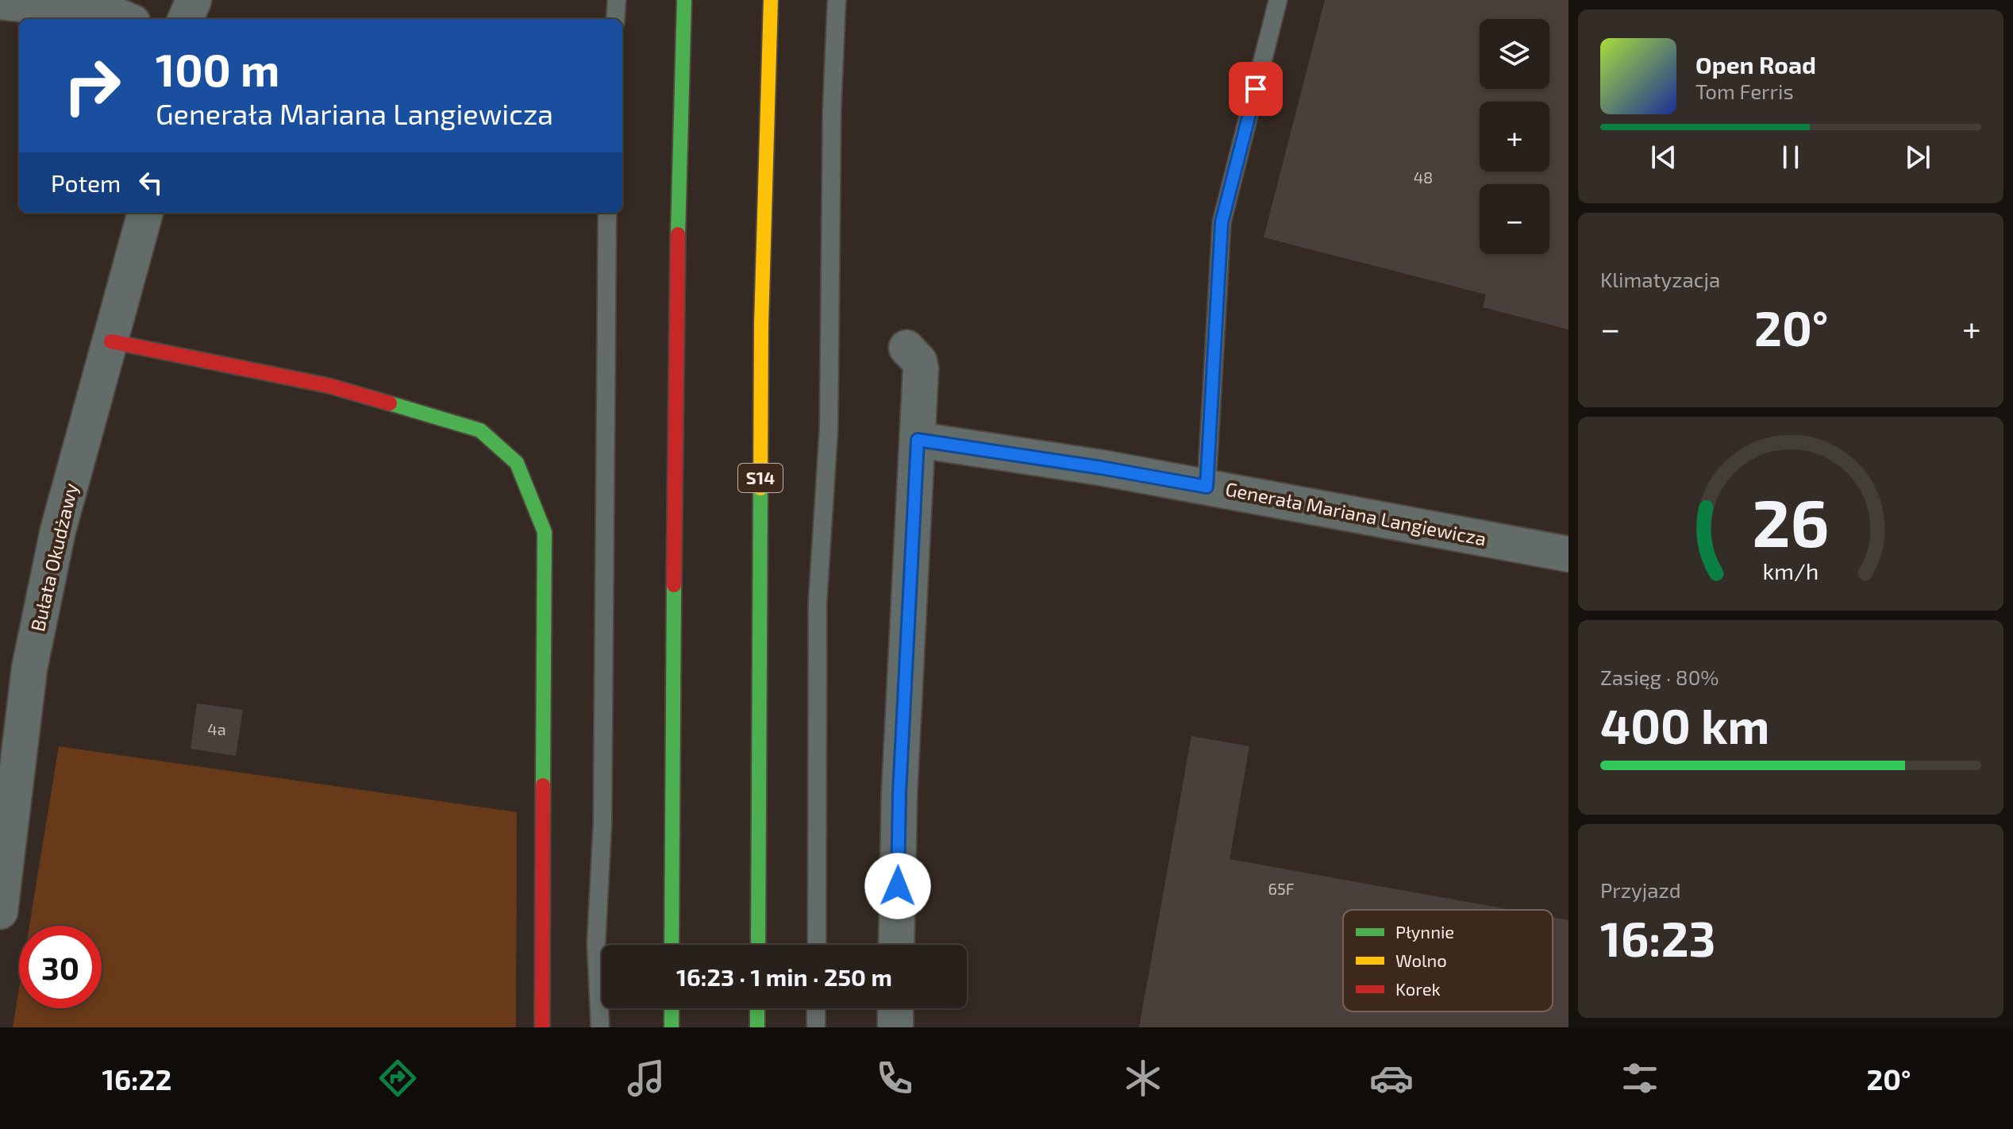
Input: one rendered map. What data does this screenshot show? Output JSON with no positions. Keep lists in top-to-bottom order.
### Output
{
  "streets": {
    "main road": ["S14"],
    "street": ["Generała Mariana Langiewicza", "Bułata Okudżawy"]
  },
  "house_numbers": ["48", "4a", "65F"],
  "legend": ["Płynnie", "Wolno", "Korek"],
  "page": {
    "map_buttons": ["+", "−"],
    "turn": ["100 m", "Generała Mariana Langiewicza"],
    "song": ["Open Road", "Tom Ferris"],
    "then": "Potem",
    "tile": [
      "Klimatyzacja",
      ["Zasięg · 80%", "400 km"],
      ["Przyjazd", "16:23"]
    ],
    "heat": ["−", "20°", "+"],
    "limit": "30",
    "trip": "16:23 · 1 min · 250 m",
    "tabs": ["16:22", "20°"],
    "gauge": ["26", "km/h"]
  }
}
